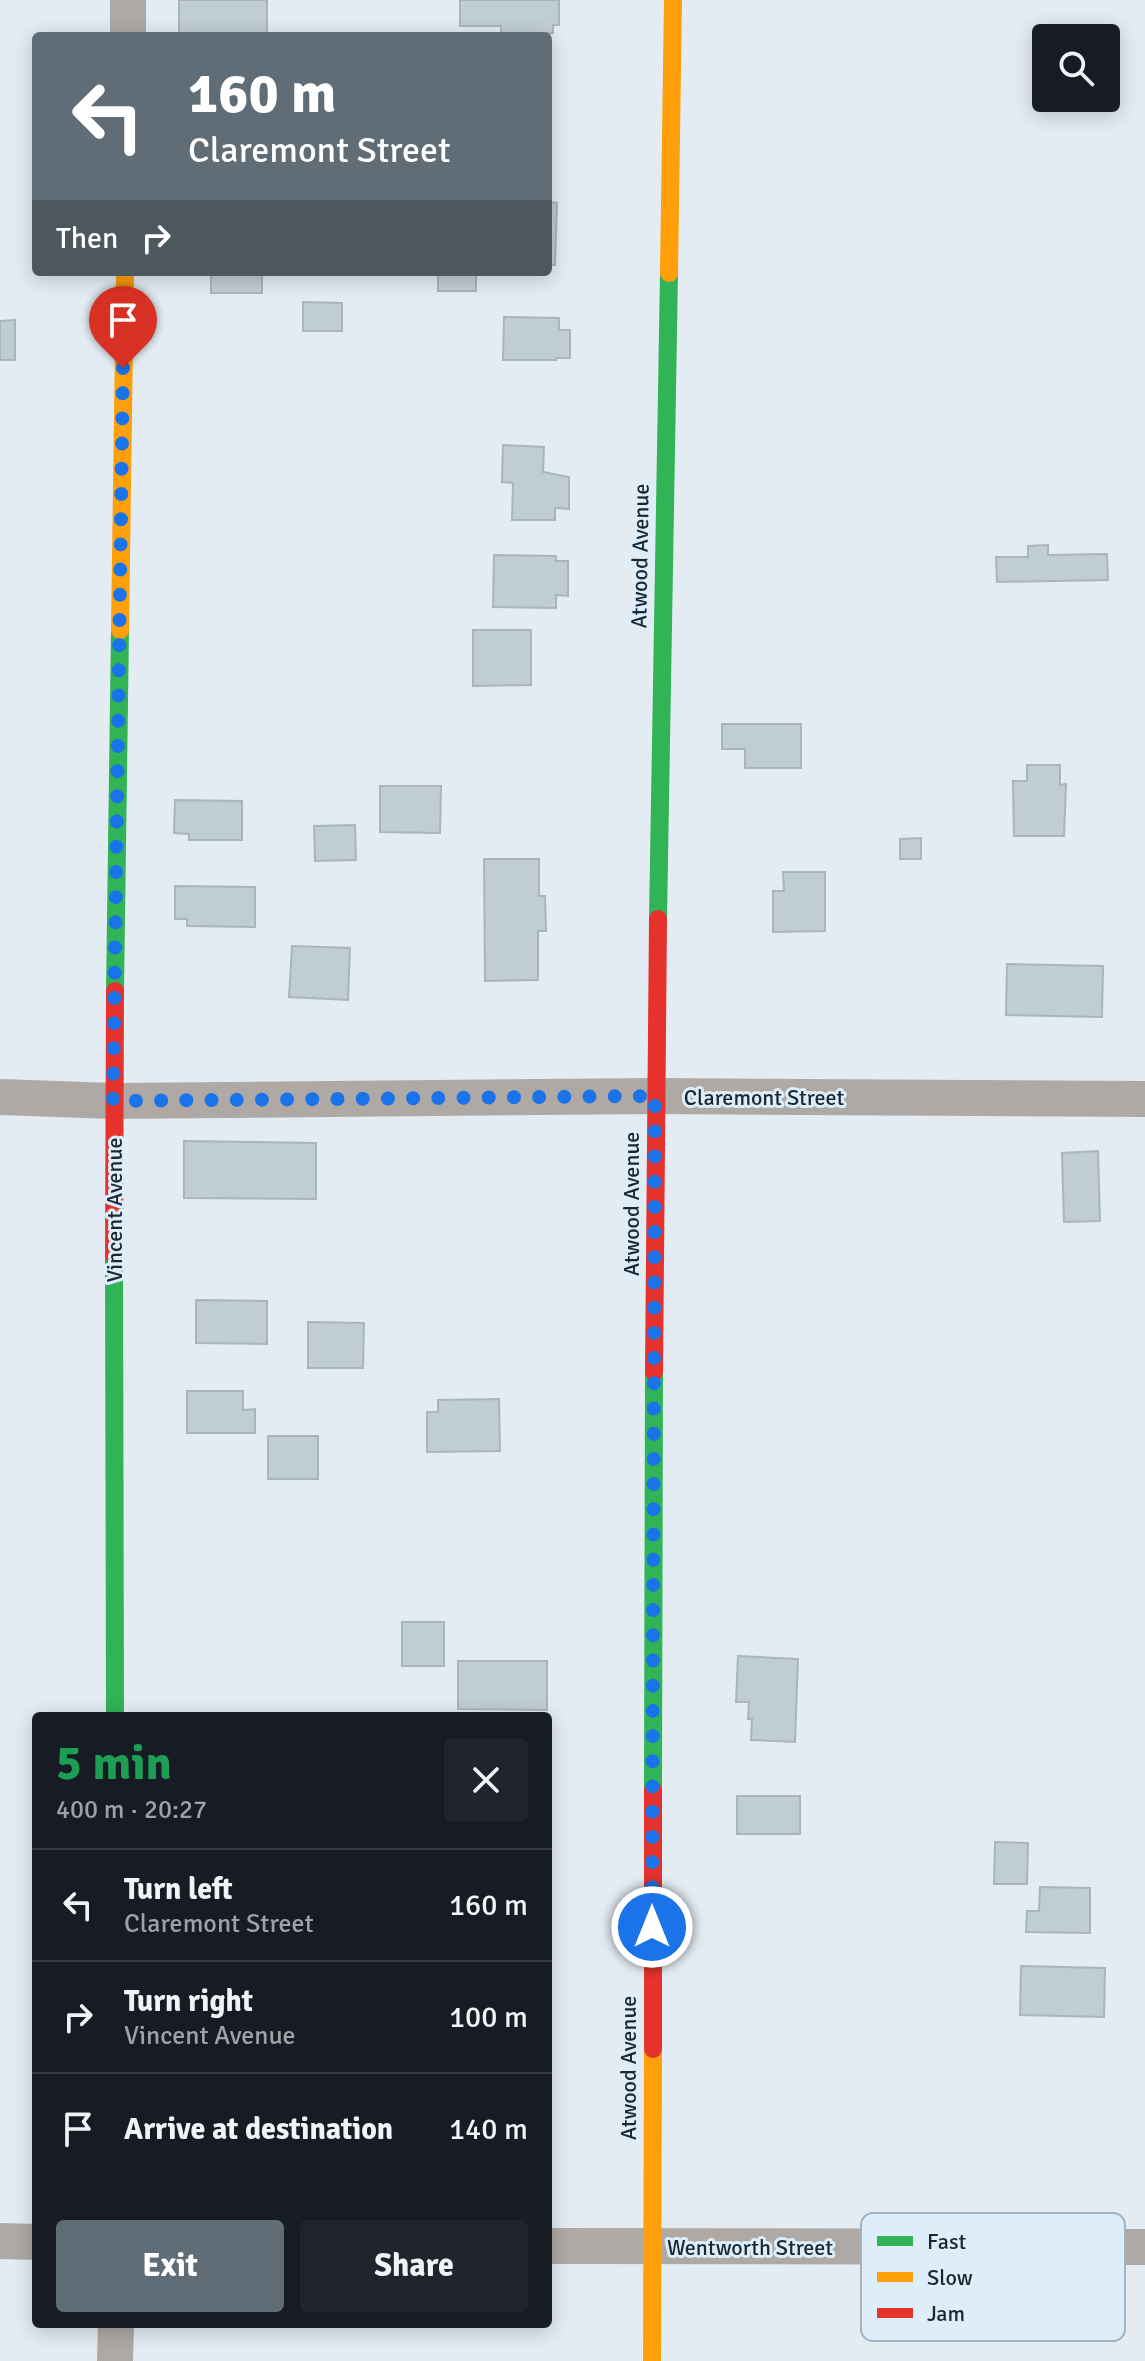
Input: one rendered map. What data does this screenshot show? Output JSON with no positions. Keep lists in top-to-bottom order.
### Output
{
  "streets": {
    "street": [
      "Atwood Avenue",
      "Claremont Street",
      "Vincent Avenue",
      "Wentworth Street"
    ]
  },
  "crossings": [
    ["Atwood Avenue", "Claremont Street"],
    ["Atwood Avenue", "Wentworth Street"],
    ["Claremont Street", "Vincent Avenue"]
  ],
  "legend": ["Fast", "Slow", "Jam"],
  "page": {
    "turn": ["160 m", "Claremont Street"],
    "then": "Then",
    "heading": ["5 min", "400 m · 20:27"],
    "list": [
      {
        "name": "Turn left",
        "note": "Claremont Street",
        "value": "160 m"
      },
      {
        "name": "Turn right",
        "note": "Vincent Avenue",
        "value": "100 m"
      },
      {
        "name": "Arrive at destination",
        "value": "140 m"
      }
    ],
    "buttons": ["Exit", "Share"]
  }
}
